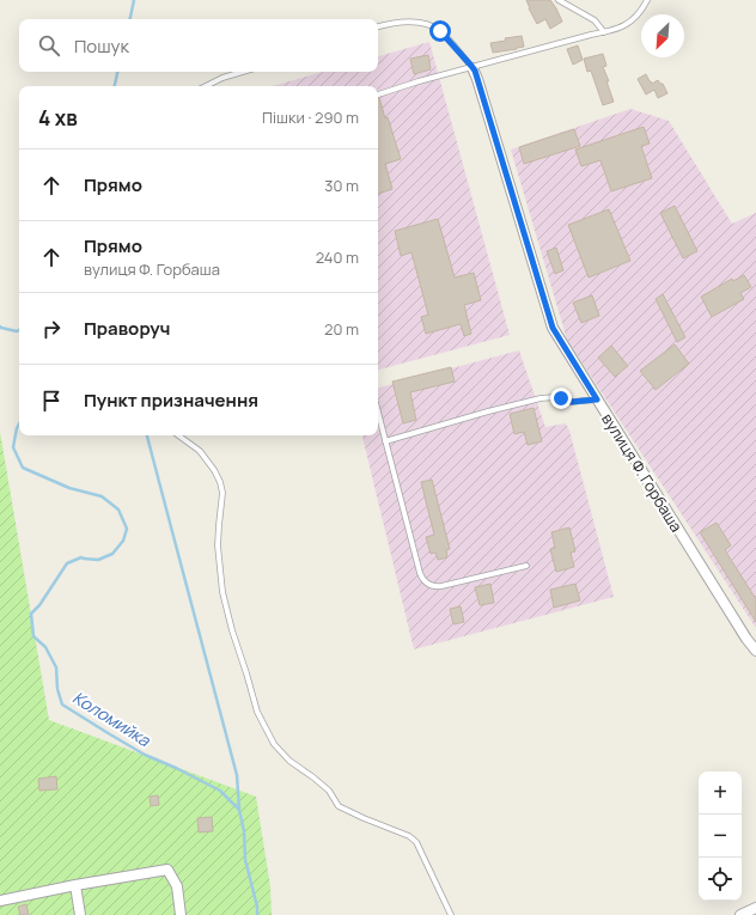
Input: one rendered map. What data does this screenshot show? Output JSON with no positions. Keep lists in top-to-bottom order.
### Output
{
  "streets": {
    "street": ["вулиця Ф. Горбаша"]
  },
  "water": ["Коломийка"],
  "north": "bottom left",
  "page": {
    "search": "Пошук",
    "heading": ["4 хв", "Пішки · 290 m"],
    "list": [
      ["Прямо", "30 m"],
      ["Прямо", "вулиця Ф. Горбаша", "240 m"],
      ["Праворуч", "20 m"],
      "Пункт призначення"
    ],
    "map_buttons": ["+", "−"]
  }
}
